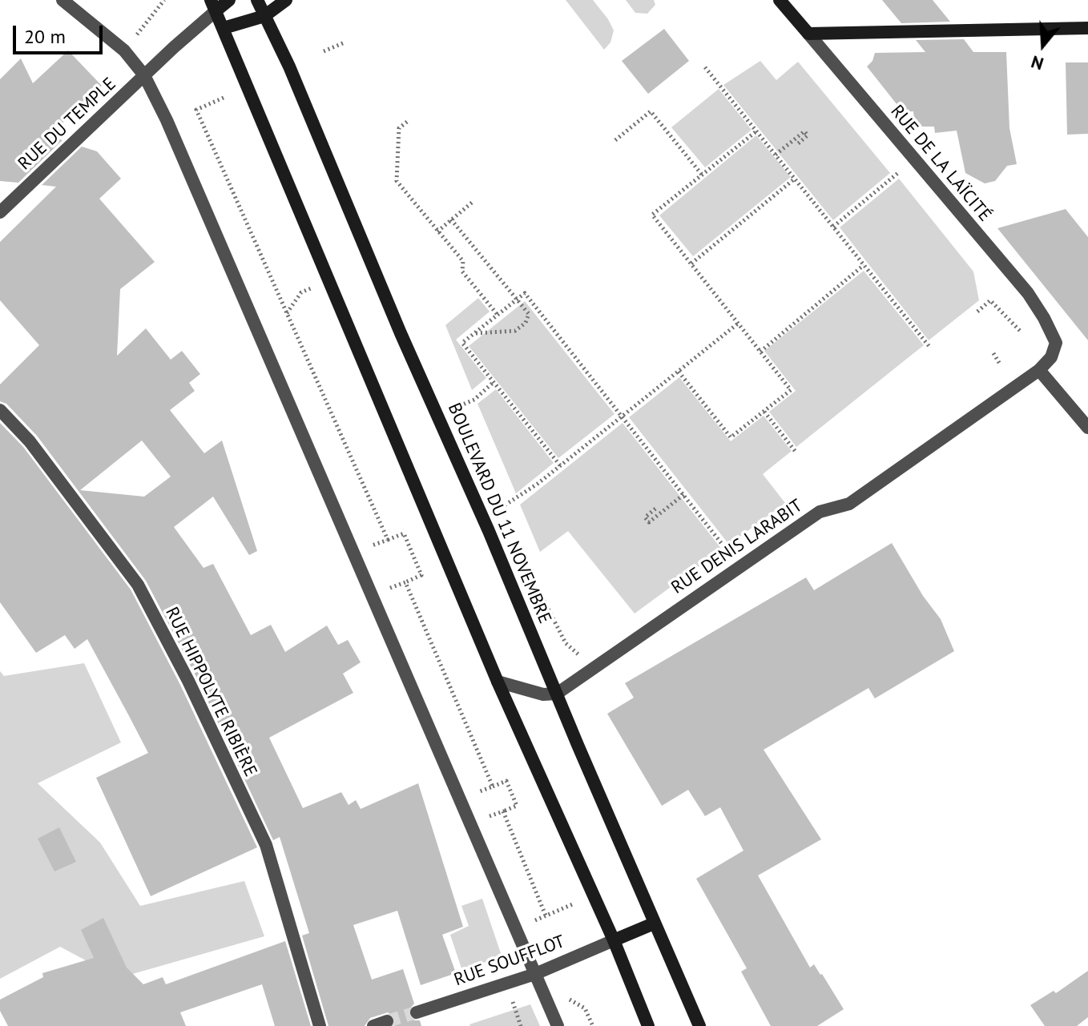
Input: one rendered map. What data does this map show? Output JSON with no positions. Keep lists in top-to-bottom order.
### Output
{
  "streets": {
    "main road": ["RUE DE LA LAÏCITÉ", "BOULEVARD DU 11 NOVEMBRE"],
    "street": [
      "RUE DU TEMPLE",
      "RUE DENIS LARABIT",
      "RUE HIPPOLYTE RIBIÈRE",
      "RUE SOUFFLOT"
    ]
  },
  "crossings": [
    ["RUE DE LA LAÏCITÉ", "RUE DENIS LARABIT"],
    ["BOULEVARD DU 11 NOVEMBRE", "RUE DENIS LARABIT"]
  ],
  "scale_bar": "20 m",
  "north": "bottom"
}
